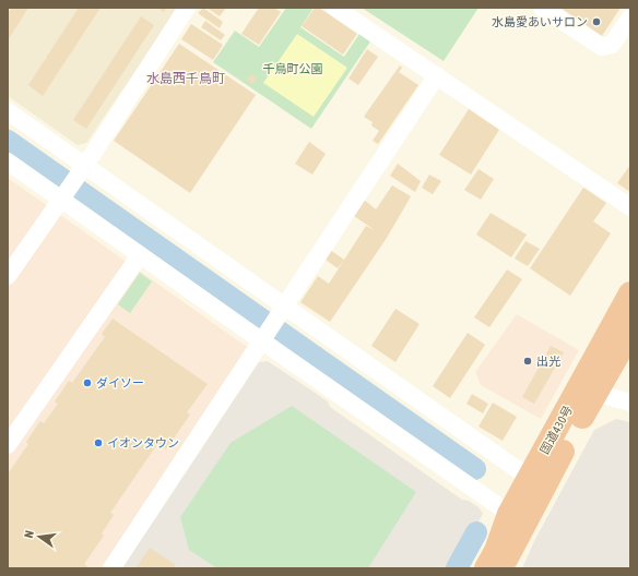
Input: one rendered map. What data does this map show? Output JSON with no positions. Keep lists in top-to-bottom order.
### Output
{
  "streets": {
    "highway": ["国道430号"]
  },
  "districts": ["水島西千鳥町"],
  "parks": ["千鳥町公園"],
  "places": [
    "水島愛あいサロン",
    "出光",
    "ダイソー",
    "イオンタウン"
  ],
  "north": "left"
}
